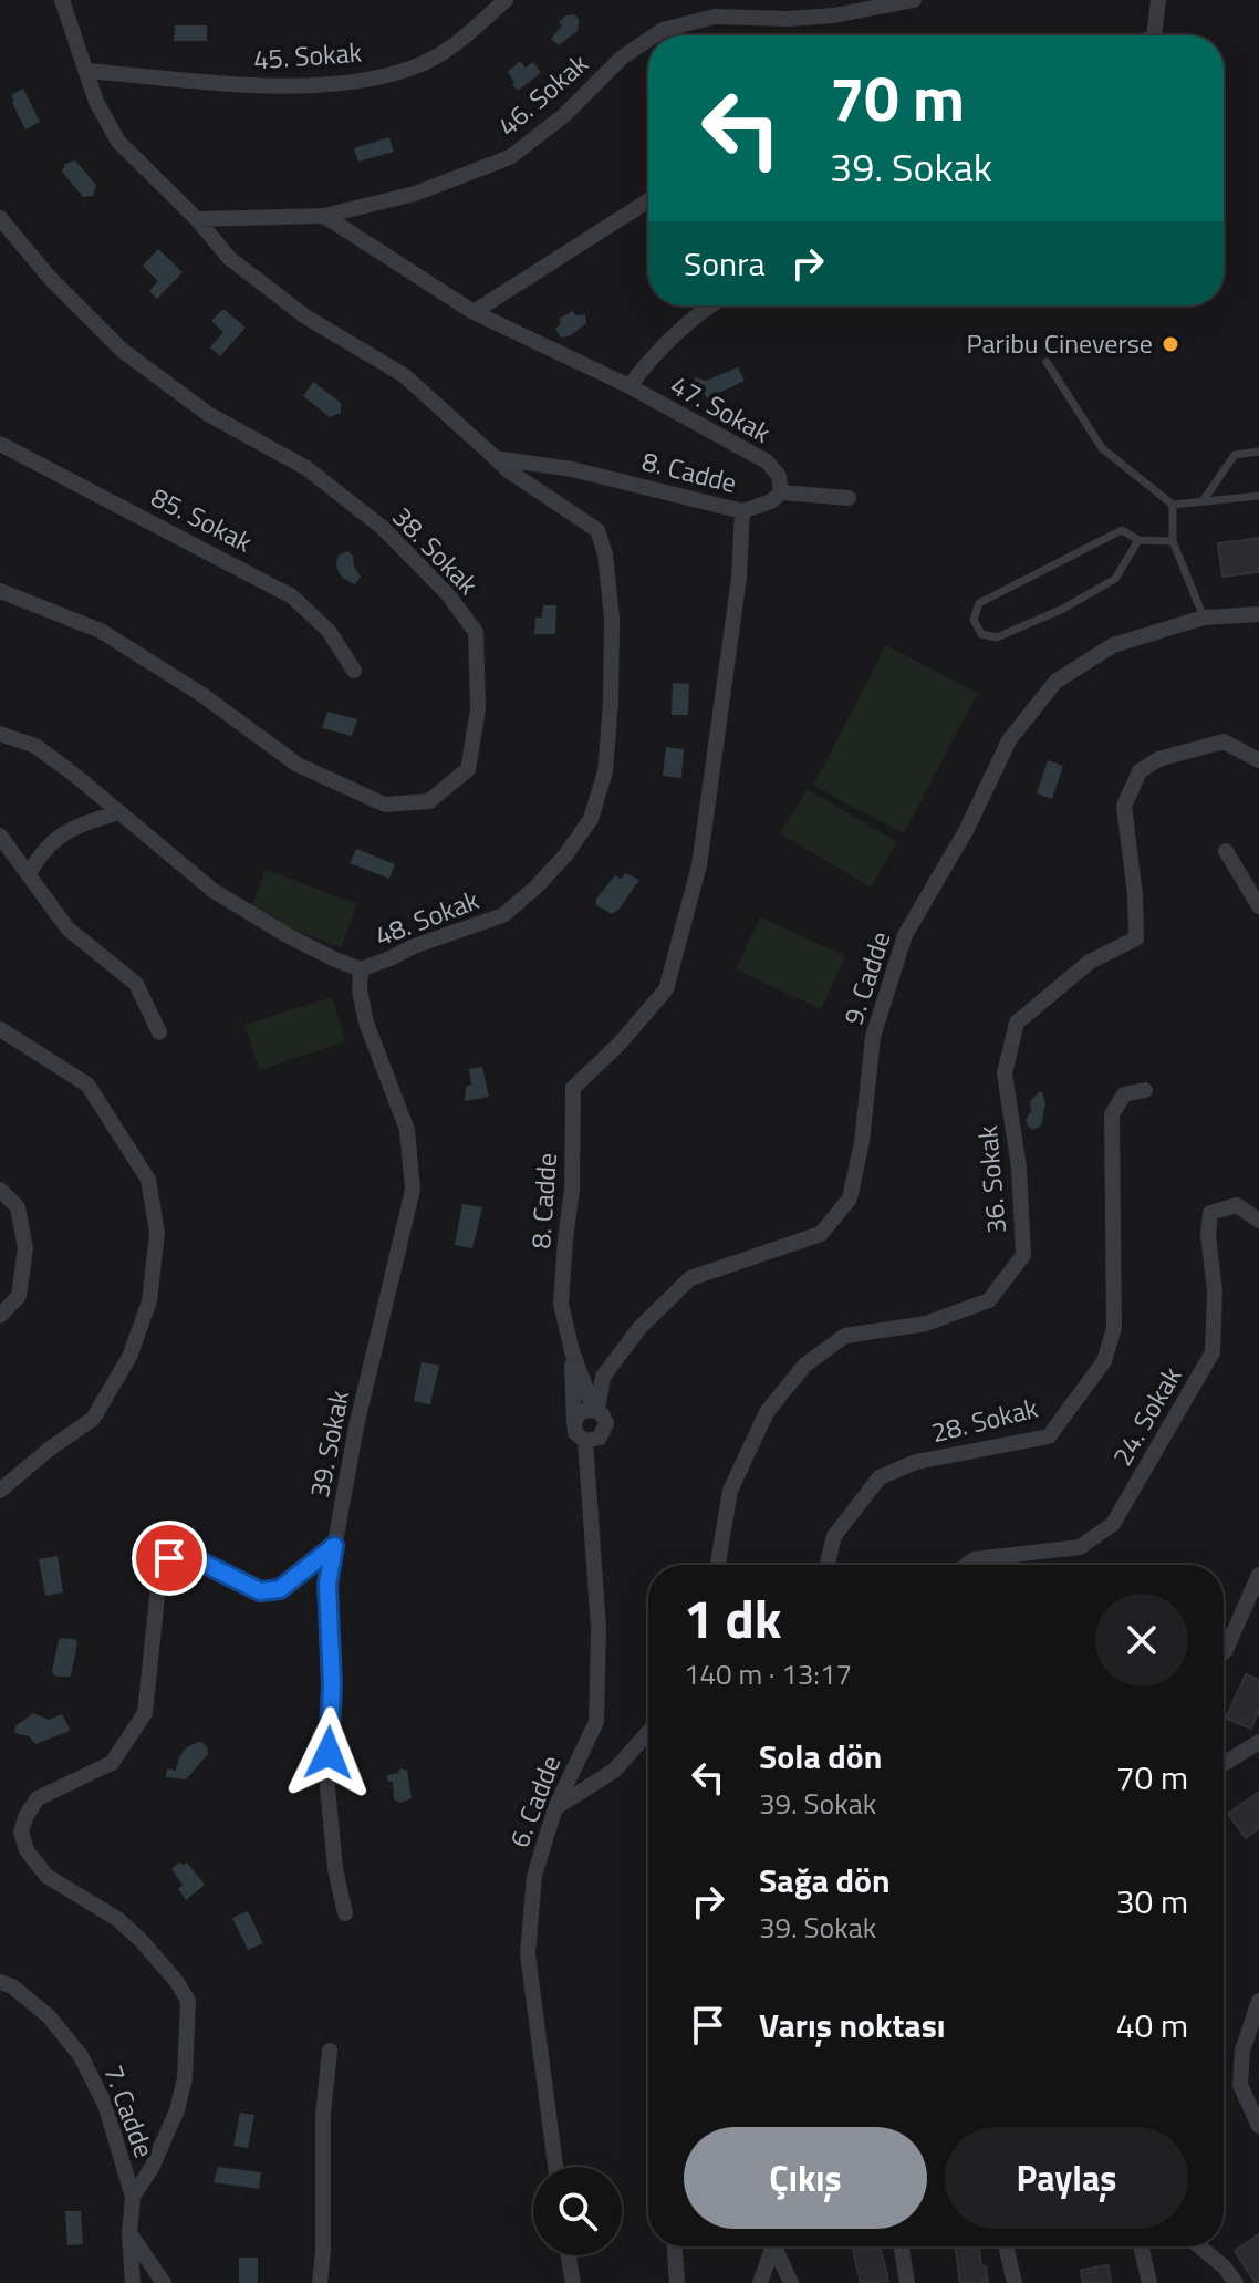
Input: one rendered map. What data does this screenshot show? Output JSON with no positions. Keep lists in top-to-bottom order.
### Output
{
  "streets": {
    "street": [
      "45. Sokak",
      "46. Sokak",
      "47. Sokak",
      "8. Cadde",
      "85. Sokak",
      "38. Sokak",
      "48. Sokak",
      "9. Cadde",
      "36. Sokak",
      "24. Sokak",
      "28. Sokak",
      "39. Sokak",
      "6. Cadde",
      "7. Cadde"
    ]
  },
  "crossings": [
    ["46. Sokak", "47. Sokak"],
    ["8. Cadde", "48. Sokak"],
    ["8. Cadde", "9. Cadde"],
    ["8. Cadde", "6. Cadde"],
    ["48. Sokak", "39. Sokak"],
    ["9. Cadde", "6. Cadde"]
  ],
  "places": ["Paribu Cineverse"],
  "page": {
    "turn": ["70 m", "39. Sokak"],
    "then": "Sonra",
    "heading": ["1 dk", "140 m · 13:17"],
    "list": [
      {
        "name": "Sola dön",
        "note": "39. Sokak",
        "value": "70 m"
      },
      {
        "name": "Sağa dön",
        "note": "39. Sokak",
        "value": "30 m"
      },
      {
        "name": "Varış noktası",
        "value": "40 m"
      }
    ],
    "buttons": ["Çıkış", "Paylaş"]
  }
}
